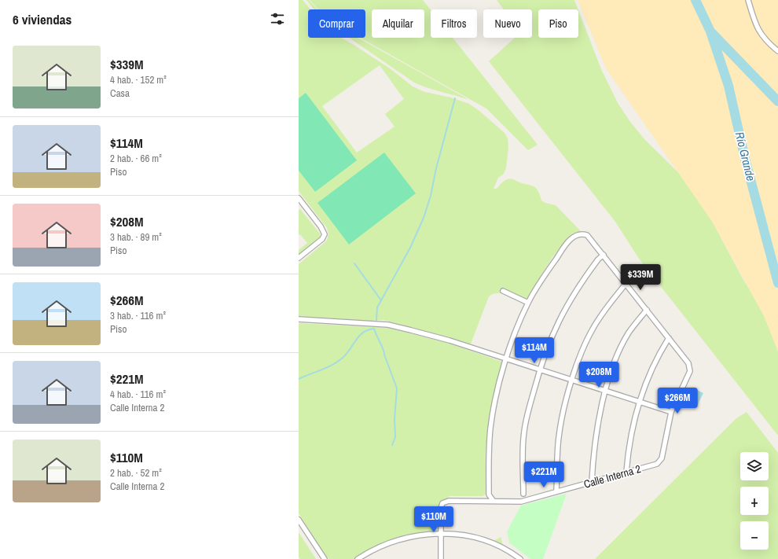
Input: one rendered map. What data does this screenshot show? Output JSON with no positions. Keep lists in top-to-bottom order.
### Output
{
  "streets": {
    "street": ["Calle Interna 2"]
  },
  "water": ["Río Grande"],
  "page": {
    "heading": "6 viviendas",
    "chip": [
      "Comprar",
      "Alquilar",
      "Filtros",
      "Nuevo",
      "Piso"
    ],
    "list": [
      {
        "name": "$339M",
        "note": "4 hab. · 152 m² · Casa"
      },
      {
        "name": "$114M",
        "note": "2 hab. · 66 m² · Piso"
      },
      {
        "name": "$208M",
        "note": "3 hab. · 89 m² · Piso"
      },
      {
        "name": "$266M",
        "note": "3 hab. · 116 m² · Piso"
      },
      {
        "name": "$221M",
        "note": "4 hab. · 116 m² · Calle Interna 2"
      },
      {
        "name": "$110M",
        "note": "2 hab. · 52 m² · Calle Interna 2"
      }
    ],
    "price": [
      "$339M",
      "$114M",
      "$208M",
      "$266M",
      "$221M",
      "$110M"
    ],
    "map_buttons": ["+", "−"]
  }
}
